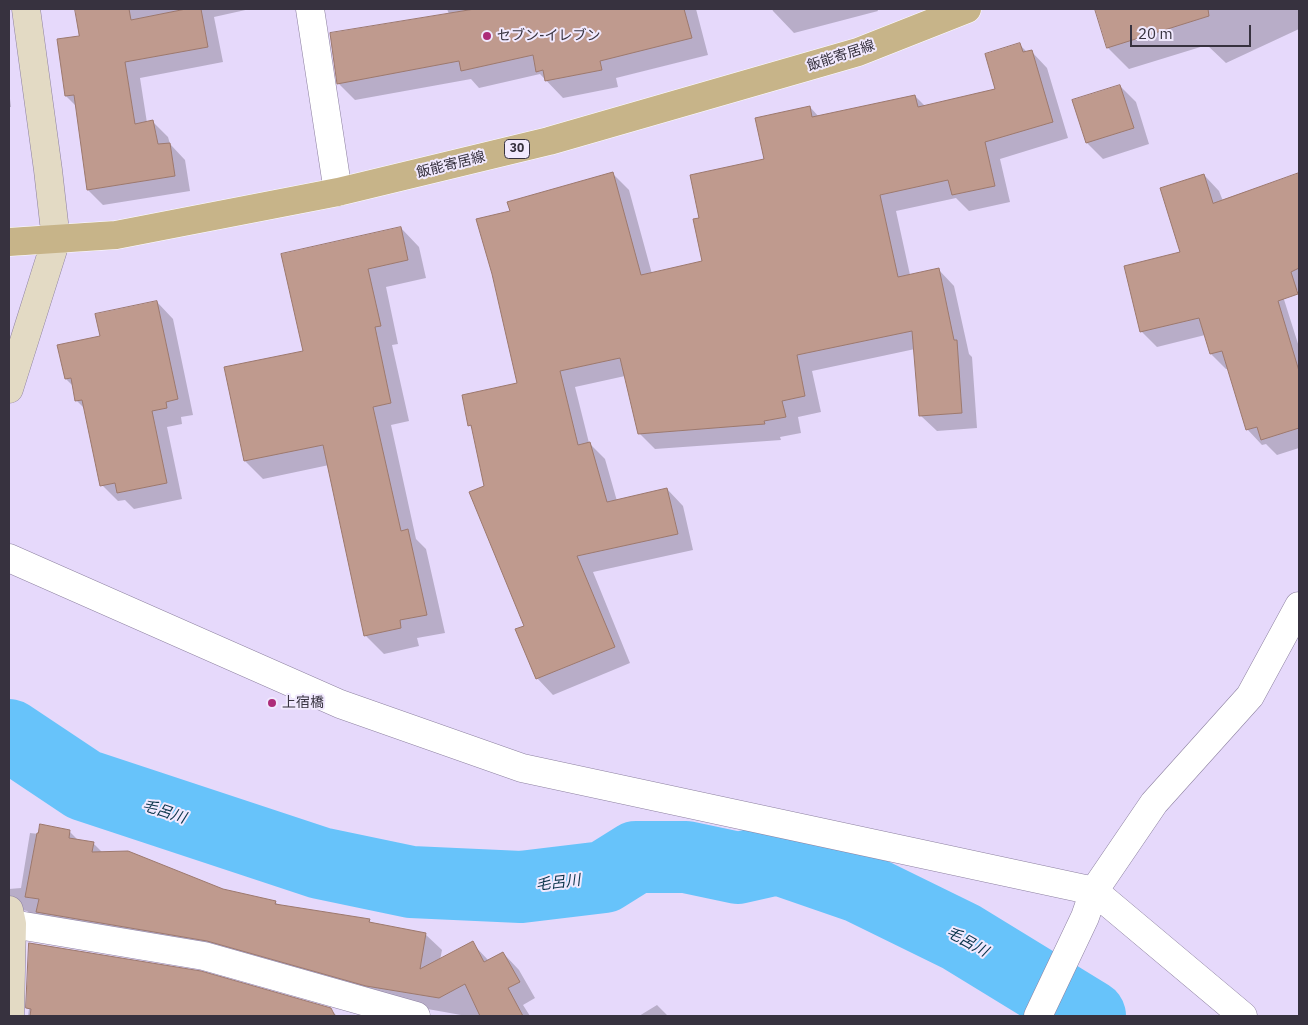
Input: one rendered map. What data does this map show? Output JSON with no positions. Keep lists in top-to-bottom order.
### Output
{
  "streets": {
    "main road": ["飯能寄居線", "30"]
  },
  "water": ["毛呂川"],
  "places": ["セブン-イレブン", "上宿橋"],
  "scale_bar": "20 m"
}
